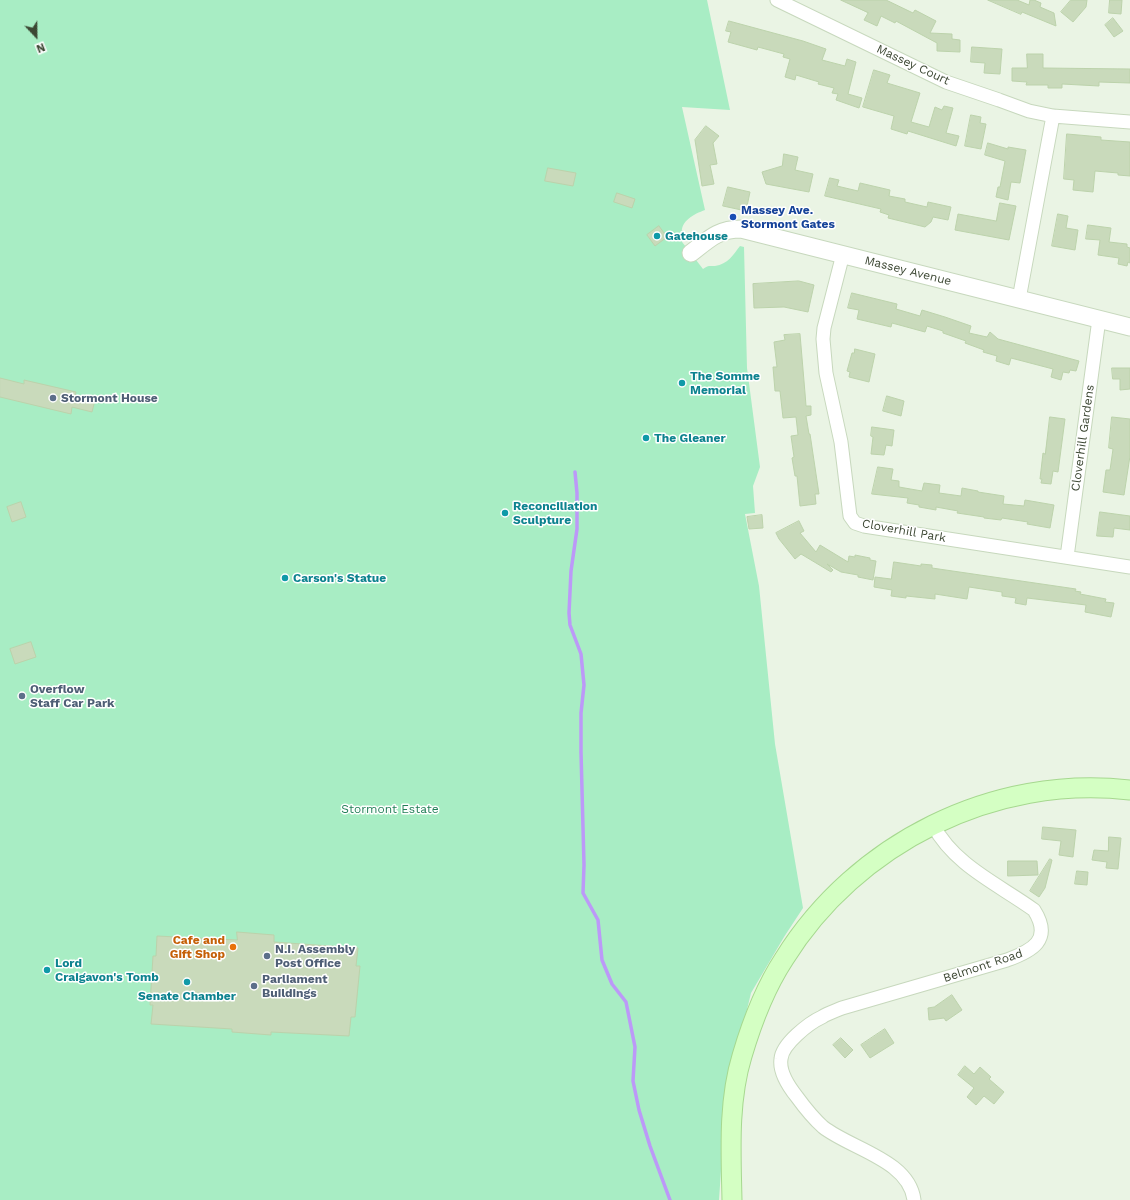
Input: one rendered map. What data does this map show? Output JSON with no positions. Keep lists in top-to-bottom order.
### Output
{
  "streets": {
    "street": [
      "Massey Court",
      "Massey Avenue",
      "Cloverhill Gardens",
      "Cloverhill Park",
      "Belmont Road"
    ]
  },
  "crossings": [
    ["Massey Avenue", "Cloverhill Gardens"],
    ["Massey Avenue", "Cloverhill Park"],
    ["Cloverhill Gardens", "Cloverhill Park"]
  ],
  "parks": ["Stormont Estate"],
  "places": [
    "Massey Ave. Stormont Gates",
    "Gatehouse",
    "The Somme Memorial",
    "Stormont House",
    "The Gleaner",
    "Reconciliation Sculpture",
    "Carson's Statue",
    "Overflow Staff Car Park",
    "Cafe and Gift Shop",
    "N.I. Assembly Post Office",
    "Lord Craigavon's Tomb",
    "Senate Chamber",
    "Parliament Buildings"
  ],
  "north": "bottom"
}
